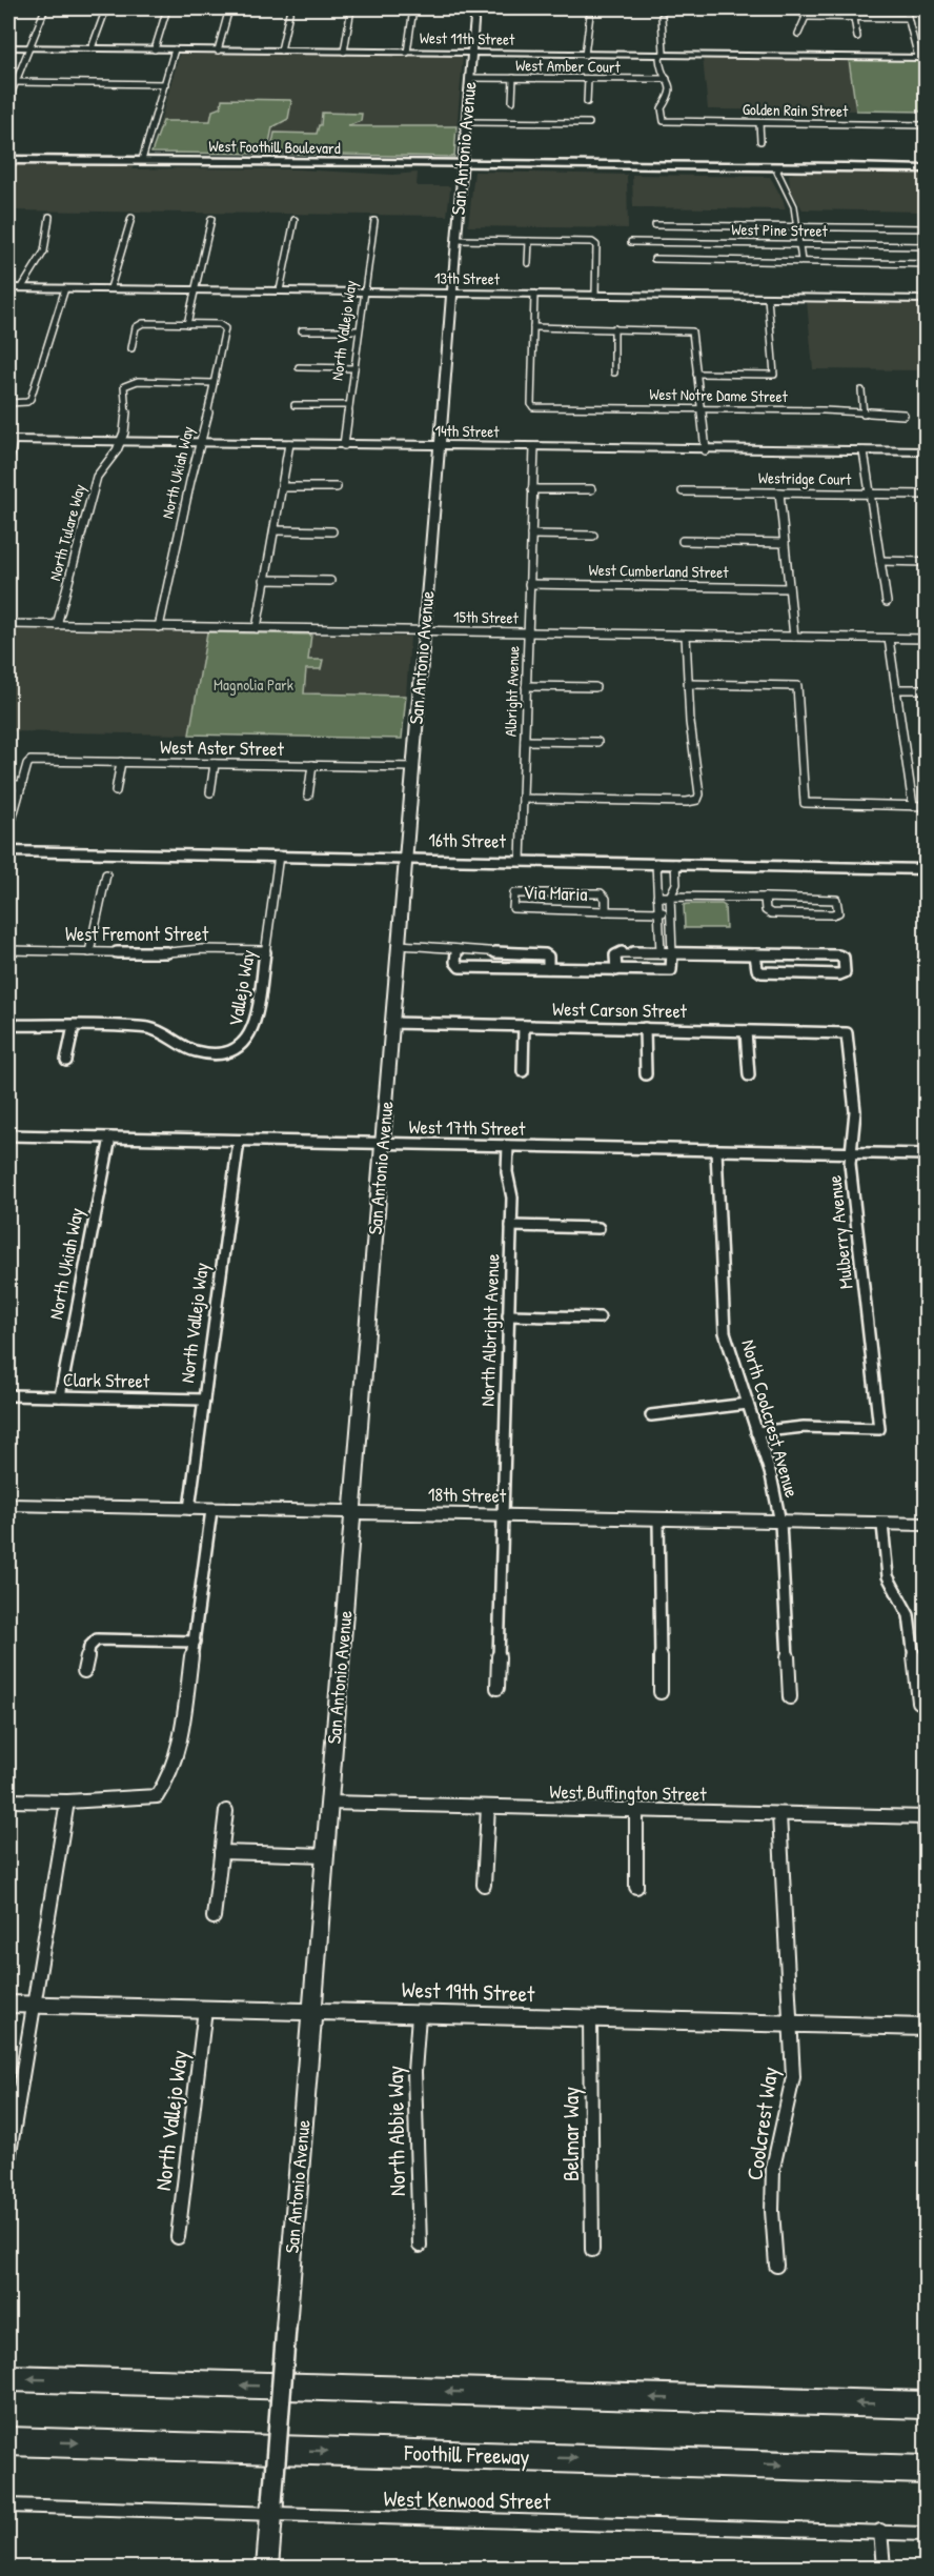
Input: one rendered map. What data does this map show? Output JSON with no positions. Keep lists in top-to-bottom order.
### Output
{
  "streets": {
    "highway": ["Foothill Freeway"],
    "main road": [
      "West 11th Street",
      "West Foothill Boulevard",
      "San Antonio Avenue",
      "13th Street",
      "14th Street",
      "16th Street",
      "18th Street",
      "West 19th Street"
    ],
    "street": [
      "West Amber Court",
      "Golden Rain Street",
      "West Pine Street",
      "North Vallejo Way",
      "West Notre Dame Street",
      "North Ukiah Way",
      "Westridge Court",
      "North Tulare Way",
      "West Cumberland Street",
      "15th Street",
      "Albright Avenue",
      "West Aster Street",
      "Via Maria",
      "West Fremont Street",
      "Vallejo Way",
      "West Carson Street",
      "West 17th Street",
      "Mulberry Avenue",
      "North Albright Avenue",
      "Clark Street",
      "North Coolcrest Avenue",
      "West Buffington Street",
      "Coolcrest Way",
      "North Abbie Way",
      "Belmar Way",
      "West Kenwood Street"
    ]
  },
  "crossings": [
    ["West 11th Street", "San Antonio Avenue"],
    ["West Amber Court", "Golden Rain Street"],
    ["West Amber Court", "San Antonio Avenue"],
    ["West Foothill Boulevard", "San Antonio Avenue"],
    ["San Antonio Avenue", "13th Street"],
    ["San Antonio Avenue", "14th Street"],
    ["San Antonio Avenue", "15th Street"],
    ["San Antonio Avenue", "West Aster Street"],
    ["San Antonio Avenue", "16th Street"],
    ["San Antonio Avenue", "West Carson Street"],
    ["San Antonio Avenue", "West 17th Street"],
    ["San Antonio Avenue", "18th Street"],
    ["San Antonio Avenue", "West Buffington Street"],
    ["San Antonio Avenue", "West 19th Street"],
    ["San Antonio Avenue", "West Kenwood Street"],
    ["13th Street", "North Vallejo Way"],
    ["North Vallejo Way", "14th Street"],
    ["North Vallejo Way", "West 17th Street"],
    ["North Vallejo Way", "Clark Street"],
    ["North Vallejo Way", "18th Street"],
    ["North Vallejo Way", "West 19th Street"],
    ["14th Street", "North Ukiah Way"],
    ["14th Street", "North Tulare Way"],
    ["14th Street", "Albright Avenue"],
    ["North Ukiah Way", "North Tulare Way"],
    ["North Ukiah Way", "15th Street"],
    ["North Ukiah Way", "West 17th Street"],
    ["North Ukiah Way", "Clark Street"],
    ["North Tulare Way", "15th Street"],
    ["West Cumberland Street", "Albright Avenue"],
    ["15th Street", "Albright Avenue"],
    ["Albright Avenue", "16th Street"],
    ["16th Street", "Vallejo Way"],
    ["West Fremont Street", "Vallejo Way"],
    ["West Carson Street", "Mulberry Avenue"],
    ["West 17th Street", "Mulberry Avenue"],
    ["West 17th Street", "North Albright Avenue"],
    ["West 17th Street", "North Coolcrest Avenue"],
    ["Mulberry Avenue", "North Coolcrest Avenue"],
    ["North Albright Avenue", "18th Street"],
    ["North Coolcrest Avenue", "18th Street"],
    ["West 19th Street", "Coolcrest Way"],
    ["West 19th Street", "North Abbie Way"],
    ["West 19th Street", "Belmar Way"]
  ],
  "parks": ["Magnolia Park"]
}
